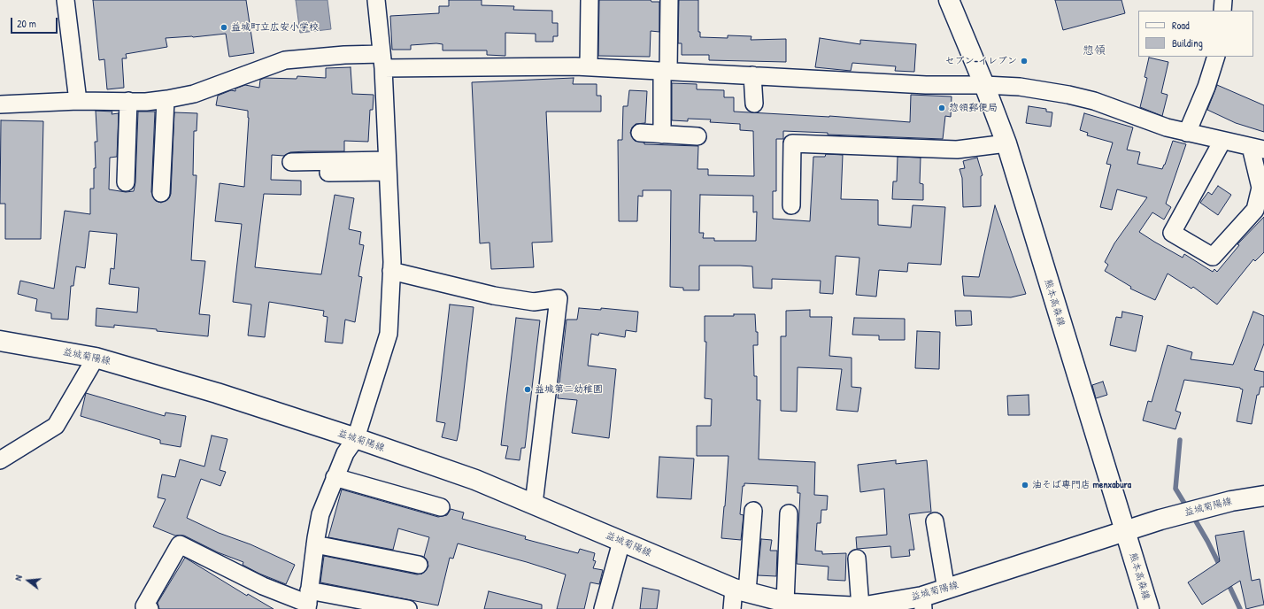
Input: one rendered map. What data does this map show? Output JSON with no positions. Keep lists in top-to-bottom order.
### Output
{
  "streets": {
    "main road": ["熊本高森線", "益城菊陽線"]
  },
  "crossings": [
    ["熊本高森線", "益城菊陽線"]
  ],
  "districts": ["惣領"],
  "places": [
    "益城町立広安小学校",
    "セブン-イレブン",
    "惣領郵便局",
    "益城第二幼稚園",
    "油そば専門店 menxabura"
  ],
  "legend": ["Road", "Building"],
  "scale_bar": "20 m",
  "north": "left"
}
